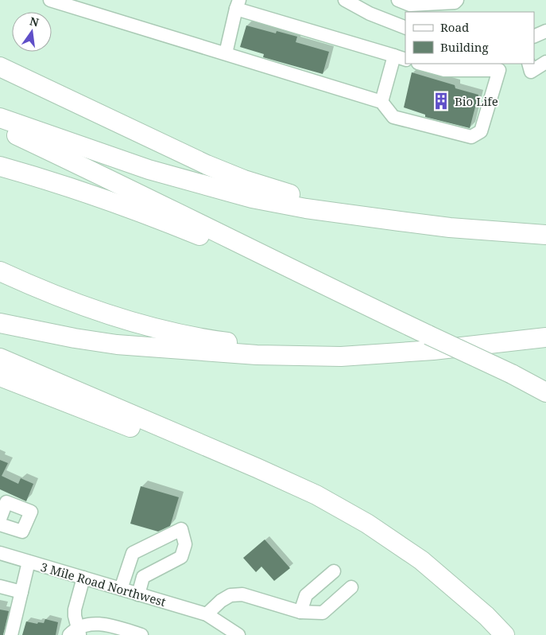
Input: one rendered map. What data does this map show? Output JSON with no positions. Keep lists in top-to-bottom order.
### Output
{
  "streets": {
    "street": ["3 Mile Road Northwest"]
  },
  "places": {
    "building": ["Bio Life"]
  },
  "legend": ["Road", "Building"],
  "north": "top"
}
